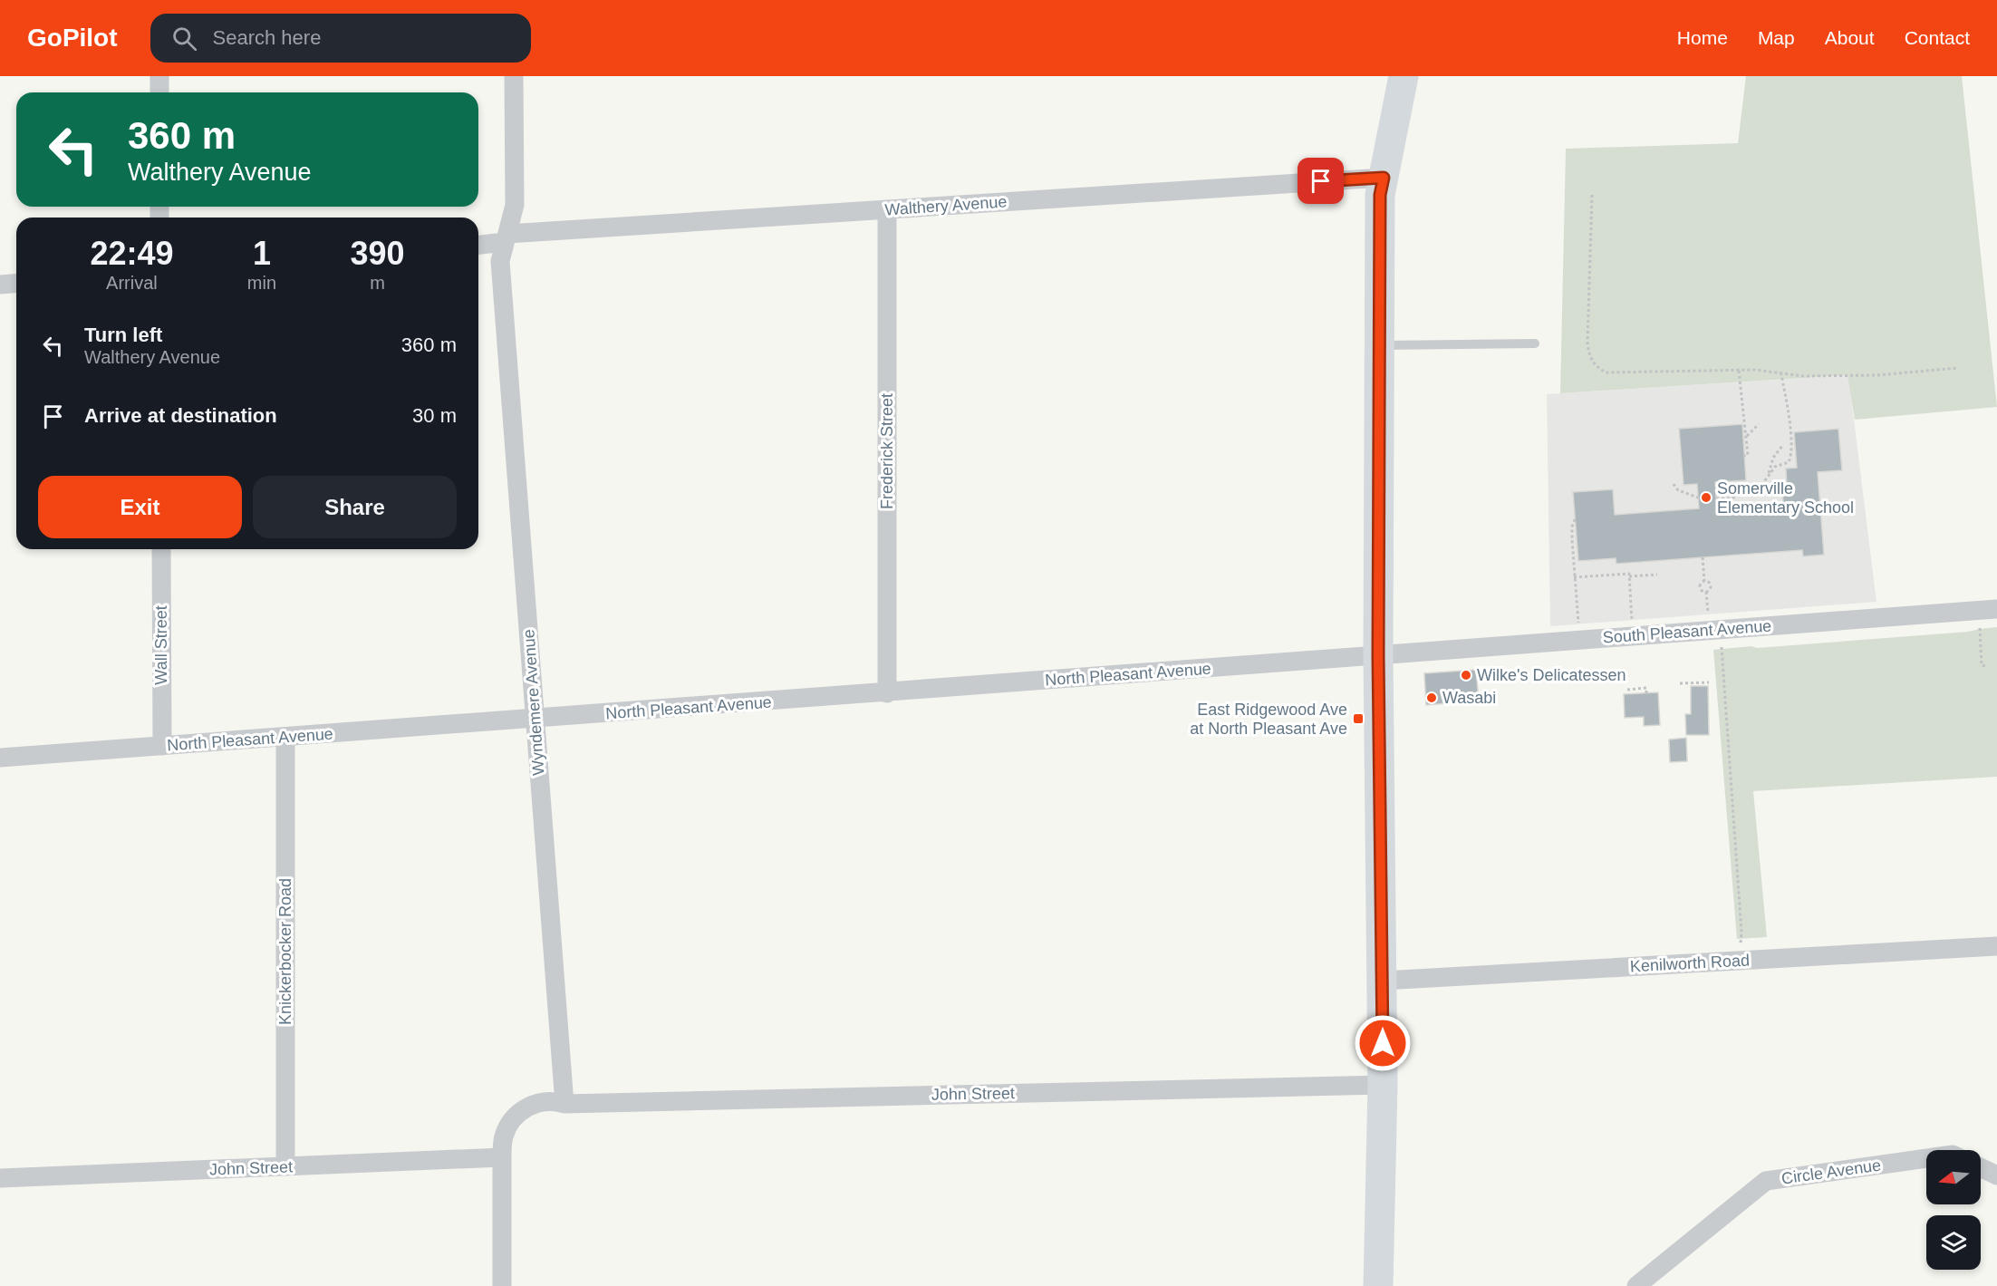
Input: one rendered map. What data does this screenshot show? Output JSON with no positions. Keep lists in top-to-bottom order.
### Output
{
  "streets": {
    "street": [
      "Walthery Avenue",
      "Frederick Street",
      "South Pleasant Avenue",
      "Wall Street",
      "North Pleasant Avenue",
      "Wyndemere Avenue",
      "Knickerbocker Road",
      "Kenilworth Road",
      "John Street",
      "Circle Avenue"
    ]
  },
  "crossings": [
    ["Walthery Avenue", "Frederick Street"],
    ["Walthery Avenue", "Wyndemere Avenue"],
    ["Frederick Street", "North Pleasant Avenue"],
    ["South Pleasant Avenue", "North Pleasant Avenue"],
    ["Wall Street", "North Pleasant Avenue"],
    ["North Pleasant Avenue", "Wyndemere Avenue"],
    ["North Pleasant Avenue", "Knickerbocker Road"],
    ["Wyndemere Avenue", "John Street"],
    ["Knickerbocker Road", "John Street"]
  ],
  "places": {
    "other": ["Somerville Elementary School", "Wilke's Delicatessen", "Wasabi"],
    "transit": ["East Ridgewood Ave at North Pleasant Ave"]
  },
  "north": "left",
  "page": {
    "header": "GoPilot",
    "search": "Search here",
    "nav": [
      "Home",
      "Map",
      "About",
      "Contact"
    ],
    "turn": ["360 m", "Walthery Avenue"],
    "eta": [
      "22:49",
      "Arrival",
      "1",
      "min",
      "390",
      "m"
    ],
    "list": [
      {
        "name": "Turn left",
        "note": "Walthery Avenue",
        "value": "360 m"
      },
      {
        "name": "Arrive at destination",
        "value": "30 m"
      }
    ],
    "buttons": ["Exit", "Share"]
  }
}
